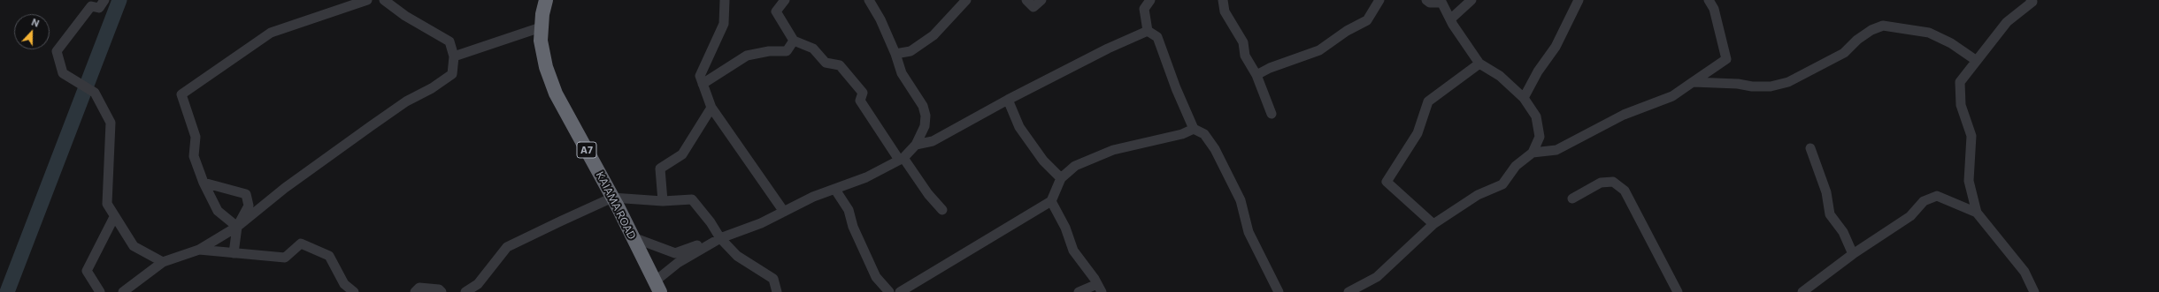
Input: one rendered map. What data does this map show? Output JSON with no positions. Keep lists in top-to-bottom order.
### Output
{
  "streets": {
    "highway": ["A7", "KAIAMA ROAD"]
  },
  "north": "top"
}
